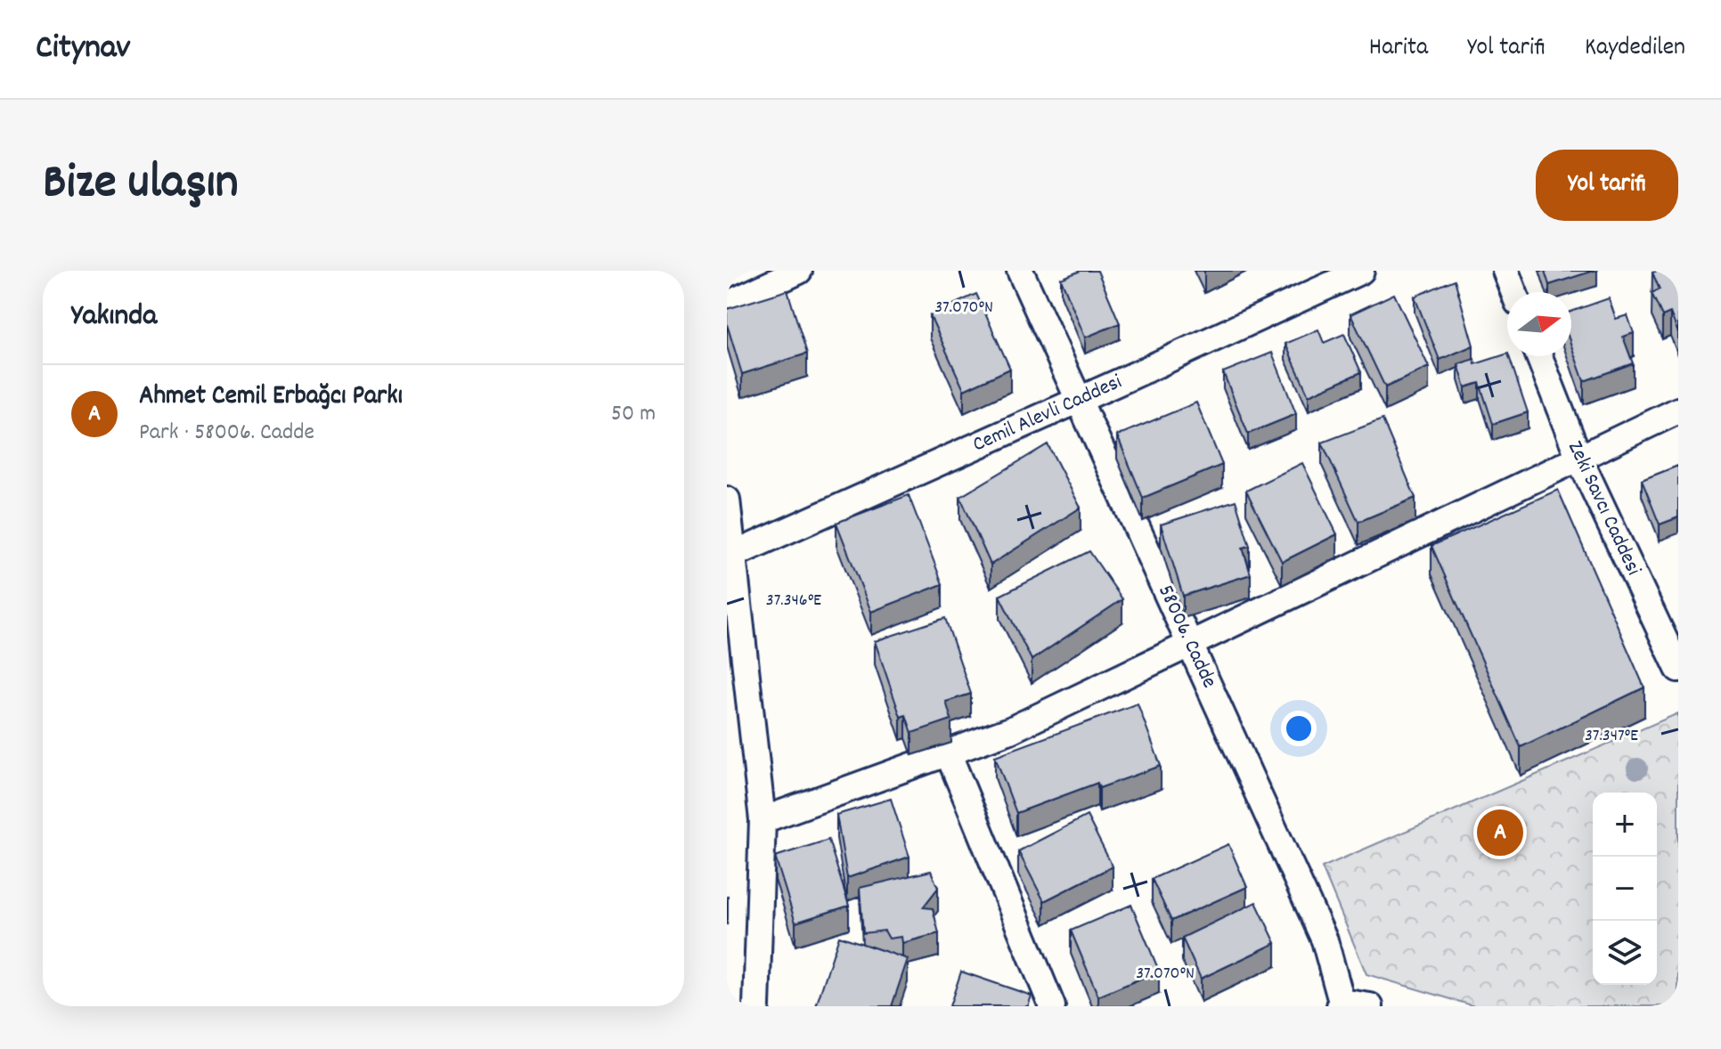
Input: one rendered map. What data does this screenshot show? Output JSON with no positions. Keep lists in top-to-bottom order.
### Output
{
  "streets": {
    "street": ["Cemil Alevli Caddesi", "Zeki Savcı Caddesi", "58006. Cadde"]
  },
  "crossings": [
    ["Cemil Alevli Caddesi", "58006. Cadde"]
  ],
  "north": "right",
  "page": {
    "header": "Citynav",
    "nav": ["Harita", "Yol tarifi", "Kaydedilen"],
    "title": "Bize ulaşın",
    "buttons": "Yol tarifi",
    "heading": "Yakında",
    "list": [
      {
        "mark": "A",
        "name": "Ahmet Cemil Erbağcı Parkı",
        "note": "Park · 58006. Cadde",
        "value": "50 m"
      }
    ],
    "map_buttons": ["+", "−"],
    "pins": "A"
  },
  "coordinates": ["37.070°N", "37.346°E", "37.347°E"]
}
